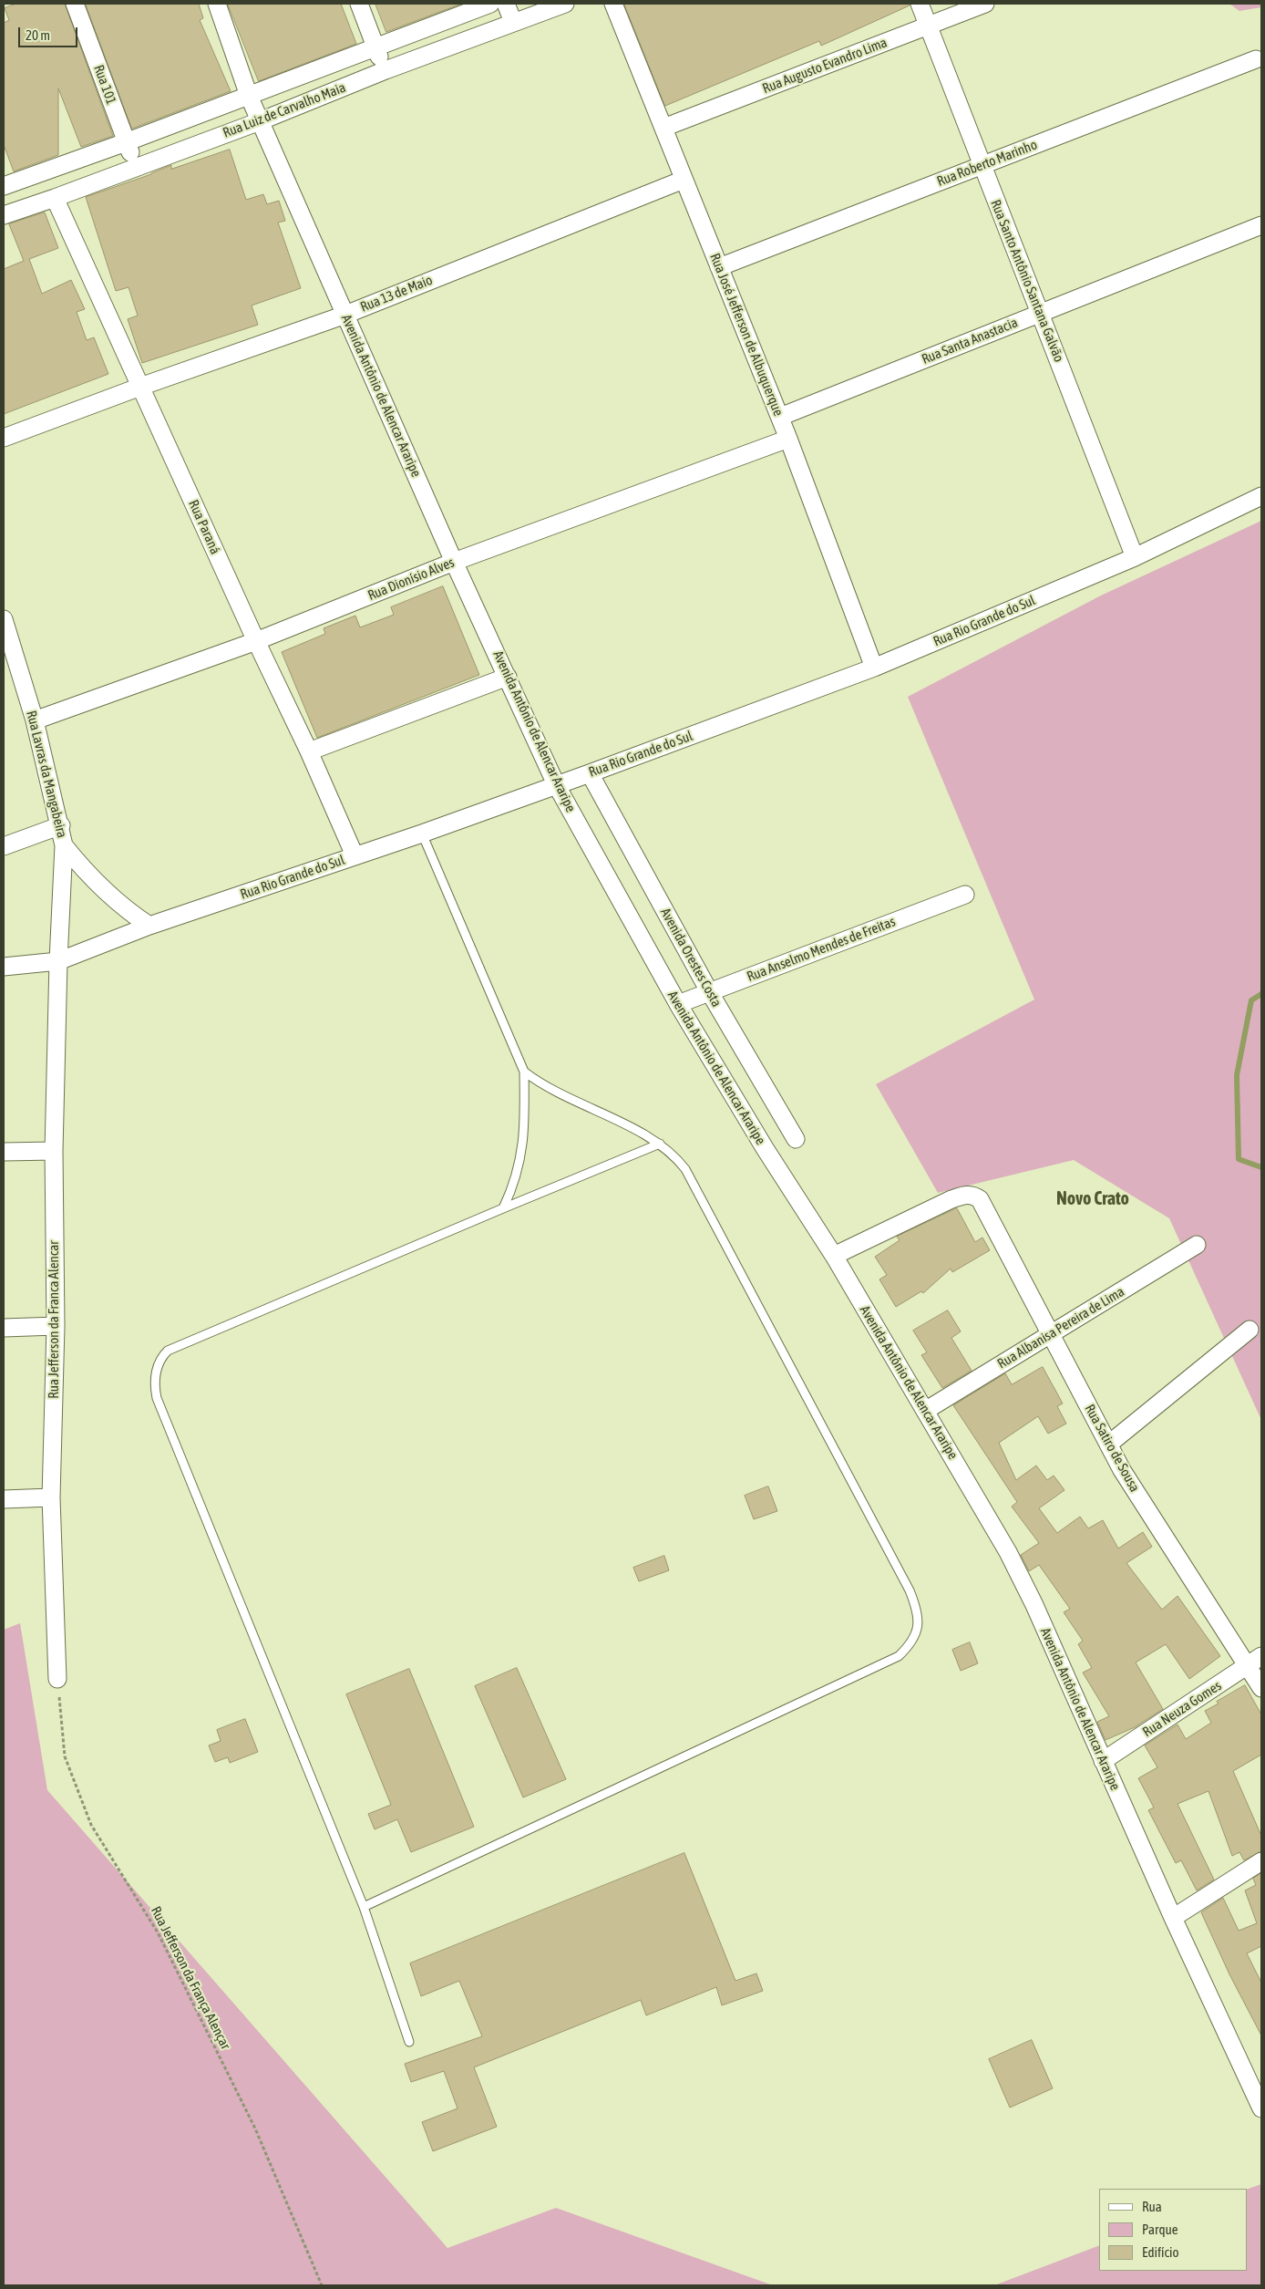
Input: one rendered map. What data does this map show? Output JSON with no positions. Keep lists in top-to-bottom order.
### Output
{
  "streets": {
    "street": [
      "Rua Augusto Evandro Lima",
      "Rua 101",
      "Rua Luiz de Carvalho Maia",
      "Rua Roberto Marinho",
      "Rua Santo Antônio Santana Galvão",
      "Rua 13 de Maio",
      "Rua José Jefferson de Albuquerque",
      "Rua Santa Anastacia",
      "Avenida Antônio de Alencar Araripe",
      "Rua Paraná",
      "Rua Dionísio Alves",
      "Rua Rio Grande do Sul",
      "Rua Lavras da Mangabeira",
      "Rua Anselmo Mendes de Freitas",
      "Avenida Orestes Costa",
      "Rua Jefferson da Franca Alencar",
      "Rua Albanisa Pereira de Lima",
      "Rua Satiro de Sousa",
      "Rua Neuza Gomes"
    ],
    "path": ["Rua Jefferson da França Alençar"]
  },
  "crossings": [
    ["Rua Augusto Evandro Lima", "Rua Santo Antônio Santana Galvão"],
    ["Rua Augusto Evandro Lima", "Rua José Jefferson de Albuquerque"],
    ["Rua 101", "Rua Luiz de Carvalho Maia"],
    ["Rua Luiz de Carvalho Maia", "Avenida Antônio de Alencar Araripe"],
    ["Rua Luiz de Carvalho Maia", "Rua Paraná"],
    ["Rua Roberto Marinho", "Rua Santo Antônio Santana Galvão"],
    ["Rua Roberto Marinho", "Rua José Jefferson de Albuquerque"],
    ["Rua Santo Antônio Santana Galvão", "Rua Santa Anastacia"],
    ["Rua Santo Antônio Santana Galvão", "Rua Rio Grande do Sul"],
    ["Rua 13 de Maio", "Rua José Jefferson de Albuquerque"],
    ["Rua 13 de Maio", "Avenida Antônio de Alencar Araripe"],
    ["Rua 13 de Maio", "Rua Paraná"],
    ["Rua José Jefferson de Albuquerque", "Rua Santa Anastacia"],
    ["Rua José Jefferson de Albuquerque", "Rua Dionísio Alves"],
    ["Rua José Jefferson de Albuquerque", "Rua Rio Grande do Sul"],
    ["Avenida Antônio de Alencar Araripe", "Rua Dionísio Alves"],
    ["Avenida Antônio de Alencar Araripe", "Rua Rio Grande do Sul"],
    ["Avenida Antônio de Alencar Araripe", "Rua Anselmo Mendes de Freitas"],
    ["Avenida Antônio de Alencar Araripe", "Rua Albanisa Pereira de Lima"],
    ["Avenida Antônio de Alencar Araripe", "Rua Satiro de Sousa"],
    ["Avenida Antônio de Alencar Araripe", "Rua Neuza Gomes"],
    ["Rua Paraná", "Rua Dionísio Alves"],
    ["Rua Paraná", "Rua Rio Grande do Sul"],
    ["Rua Dionísio Alves", "Rua Lavras da Mangabeira"],
    ["Rua Rio Grande do Sul", "Rua Lavras da Mangabeira"],
    ["Rua Rio Grande do Sul", "Avenida Orestes Costa"],
    ["Rua Rio Grande do Sul", "Rua Jefferson da Franca Alencar"],
    ["Rua Lavras da Mangabeira", "Rua Jefferson da Franca Alencar"],
    ["Rua Anselmo Mendes de Freitas", "Avenida Orestes Costa"],
    ["Rua Jefferson da Franca Alencar", "Rua Jefferson da França Alençar"],
    ["Rua Albanisa Pereira de Lima", "Rua Satiro de Sousa"],
    ["Rua Satiro de Sousa", "Rua Neuza Gomes"]
  ],
  "districts": ["Novo Crato"],
  "legend": ["Rua", "Parque", "Edifício"],
  "scale_bar": "20 m"
}
